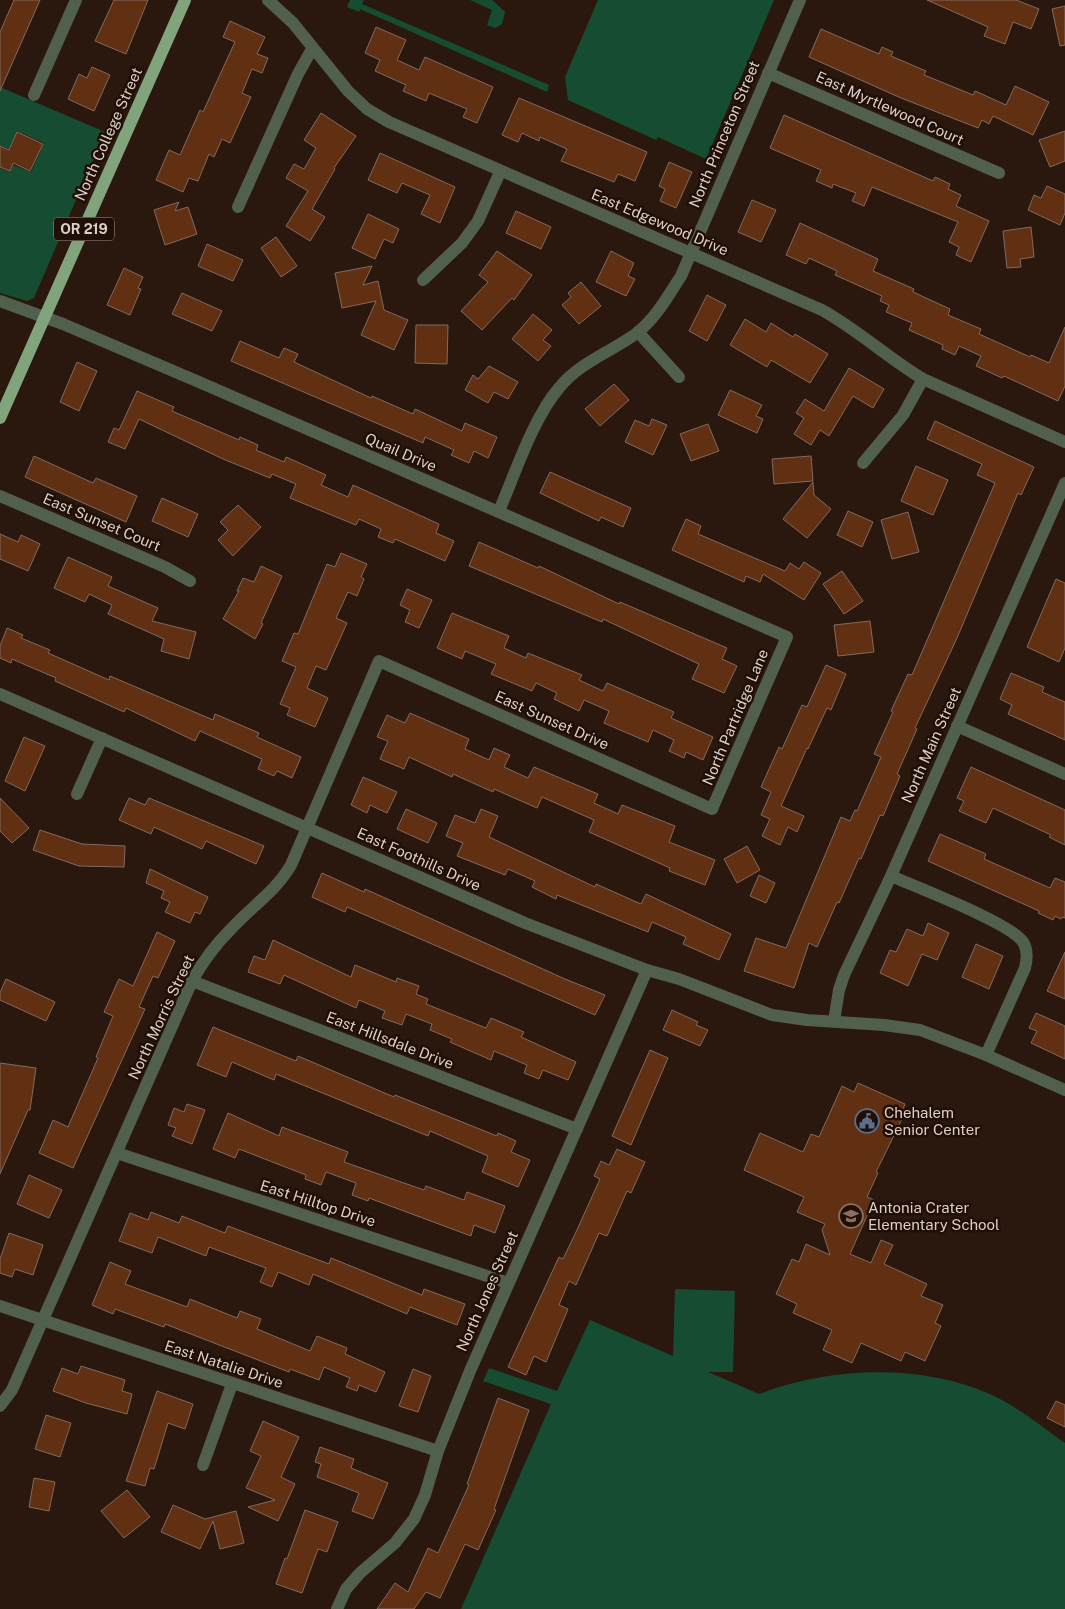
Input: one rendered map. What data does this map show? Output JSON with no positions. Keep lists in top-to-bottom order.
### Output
{
  "streets": {
    "main road": ["North College Street", "OR 219"],
    "street": [
      "East Myrtlewood Court",
      "North Princeton Street",
      "East Edgewood Drive",
      "Quail Drive",
      "East Sunset Court",
      "North Partridge Lane",
      "East Sunset Drive",
      "North Main Street",
      "East Foothills Drive",
      "North Morris Street",
      "East Hillsdale Drive",
      "East Hilltop Drive",
      "North Jones Street",
      "East Natalie Drive"
    ]
  },
  "crossings": [
    ["East Myrtlewood Court", "North Princeton Street"],
    ["North College Street", "Quail Drive"],
    ["North Princeton Street", "East Edgewood Drive"],
    ["North Princeton Street", "Quail Drive"],
    ["Quail Drive", "North Partridge Lane"],
    ["North Partridge Lane", "East Sunset Drive"],
    ["East Sunset Drive", "North Morris Street"],
    ["North Main Street", "East Foothills Drive"],
    ["East Foothills Drive", "North Morris Street"],
    ["East Foothills Drive", "North Jones Street"],
    ["North Morris Street", "East Hillsdale Drive"],
    ["North Morris Street", "East Hilltop Drive"],
    ["North Morris Street", "East Natalie Drive"],
    ["East Hillsdale Drive", "North Jones Street"],
    ["East Hilltop Drive", "North Jones Street"],
    ["North Jones Street", "East Natalie Drive"]
  ],
  "places": {
    "public building": ["Chehalem Senior Center"],
    "school or university": ["Antonia Crater Elementary School"]
  }
}
